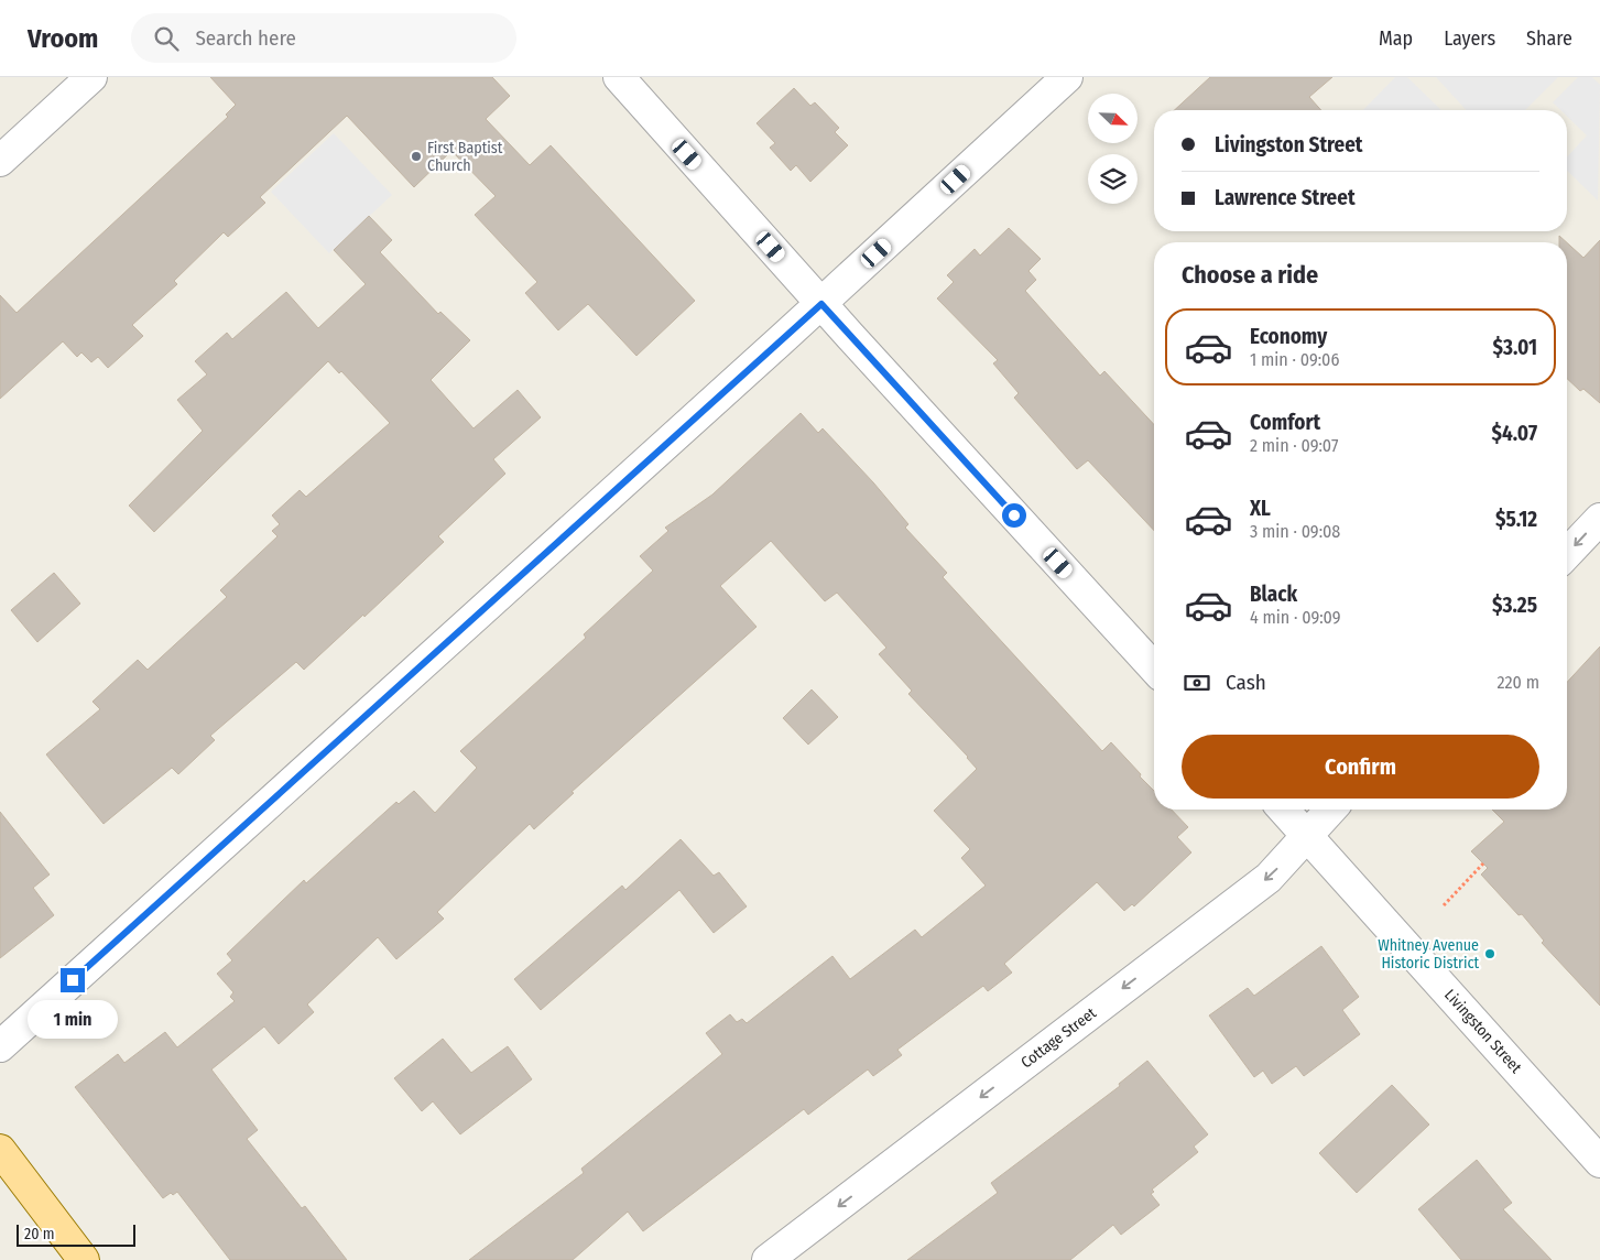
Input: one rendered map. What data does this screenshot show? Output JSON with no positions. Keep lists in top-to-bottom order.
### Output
{
  "streets": {
    "street": ["Livingston Street", "Cottage Street"]
  },
  "crossings": [
    ["Livingston Street", "Cottage Street"]
  ],
  "one_way": ["Cottage Street"],
  "places": ["First Baptist Church", "Whitney Avenue Historic District"],
  "scale_bar": "20 m",
  "north": "bottom right",
  "page": {
    "header": "Vroom",
    "search": "Search here",
    "nav": ["Map", "Layers", "Share"],
    "banner": ["Livingston Street", "Lawrence Street"],
    "heading": "Choose a ride",
    "list": [
      {
        "name": "Economy",
        "note": "1 min · 09:06",
        "value": "$3.01"
      },
      {
        "name": "Comfort",
        "note": "2 min · 09:07",
        "value": "$4.07"
      },
      {
        "name": "XL",
        "note": "3 min · 09:08",
        "value": "$5.12"
      },
      {
        "name": "Black",
        "note": "4 min · 09:09",
        "value": "$3.25"
      }
    ],
    "pay": ["Cash", "220 m"],
    "buttons": "Confirm",
    "bubble": "1 min",
    "scale": "20 m"
  }
}
